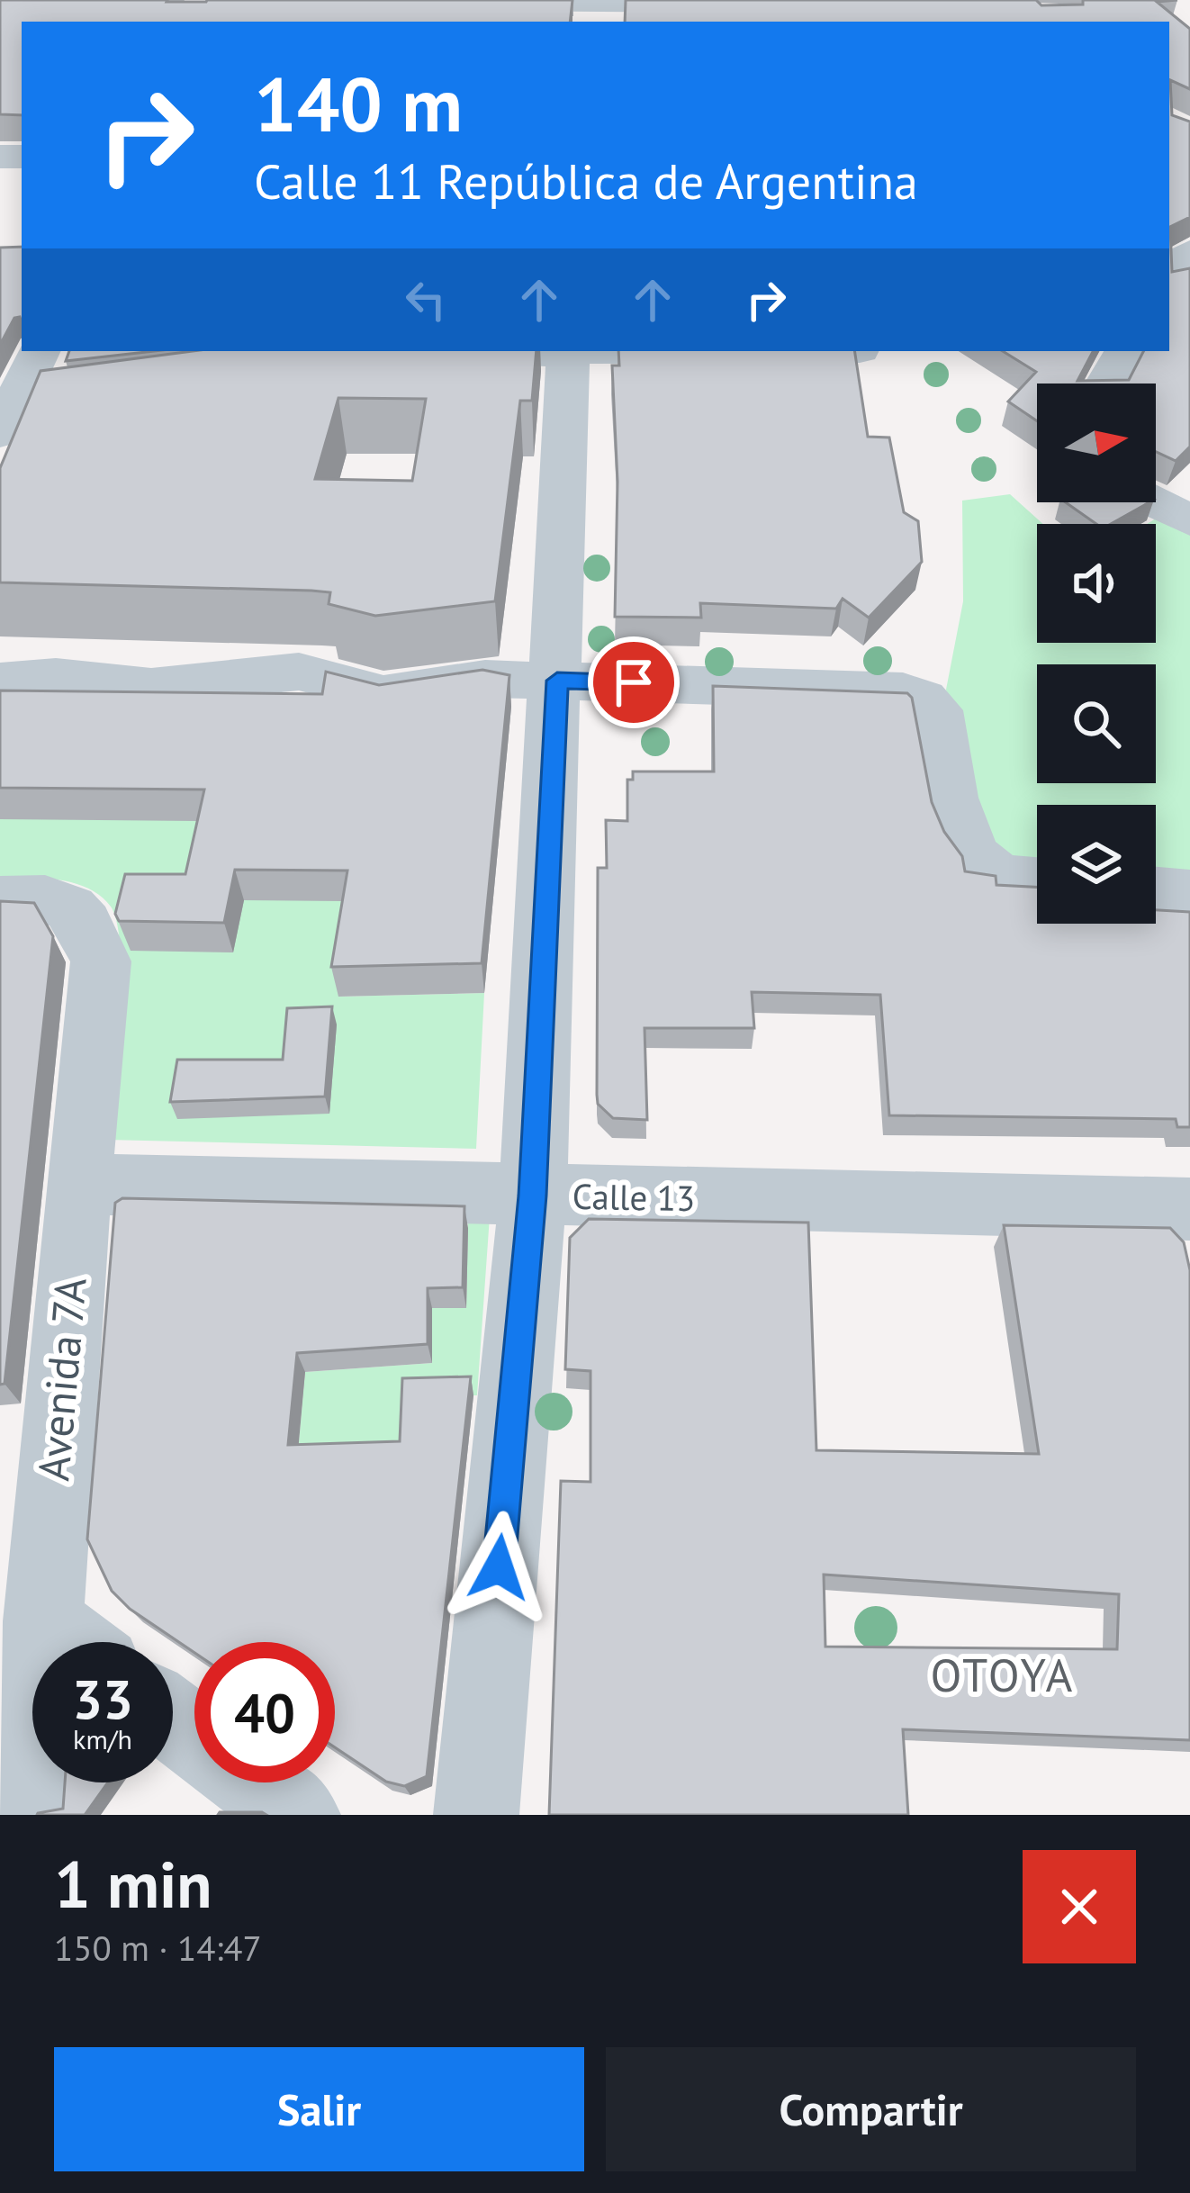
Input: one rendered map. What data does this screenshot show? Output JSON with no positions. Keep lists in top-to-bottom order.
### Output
{
  "streets": {
    "street": ["Calle 13", "Avenida 7A"]
  },
  "crossings": [
    ["Calle 13", "Avenida 7A"]
  ],
  "districts": ["OTOYA"],
  "north": "right",
  "page": {
    "turn": ["140 m", "Calle 11 República de Argentina"],
    "speed": "33 km/h",
    "limit": "40",
    "heading": ["1 min", "150 m · 14:47"],
    "buttons": ["Salir", "Compartir"]
  }
}
